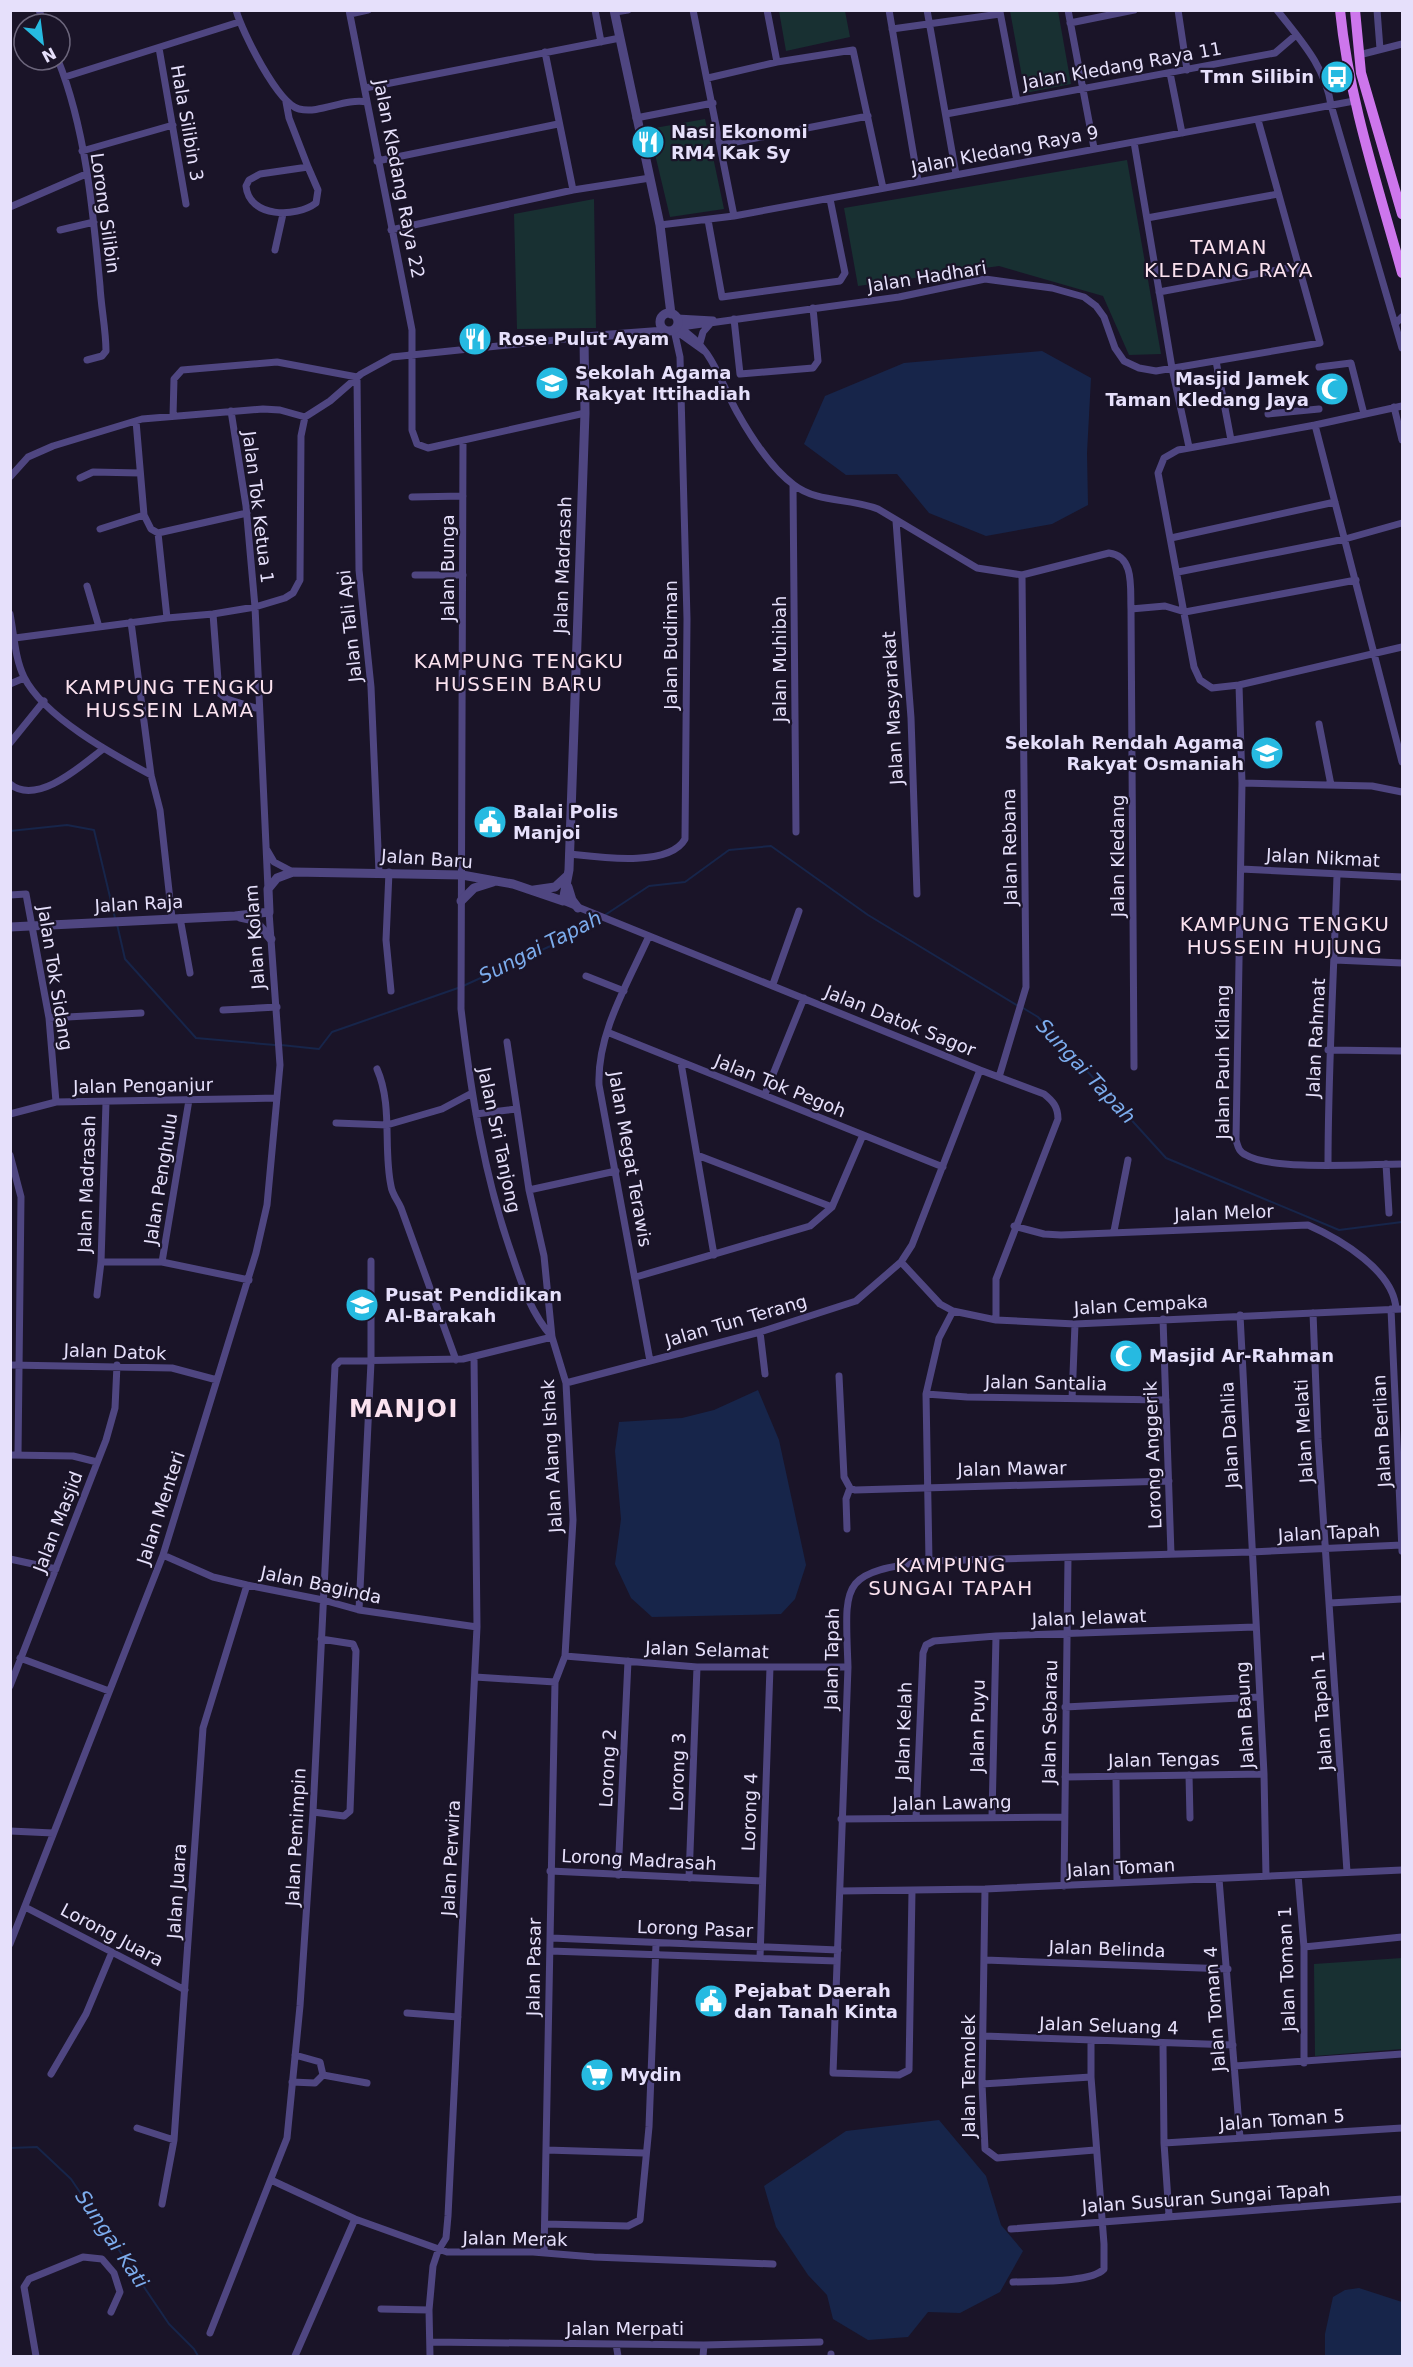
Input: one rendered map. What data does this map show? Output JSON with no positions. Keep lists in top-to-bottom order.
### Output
{
  "streets": {
    "street": [
      "Jalan Kledang Raya 11",
      "Hala Silibin 3",
      "Jalan Kledang Raya 9",
      "Jalan Kledang Raya 22",
      "Lorong Silibin",
      "Jalan Hadhari",
      "Jalan Tok Ketua 1",
      "Jalan Madrasah",
      "Jalan Bunga",
      "Jalan Tali Api",
      "Jalan Budiman",
      "Jalan Muhibah",
      "Jalan Masyarakat",
      "Jalan Rebana",
      "Jalan Kledang",
      "Jalan Nikmat",
      "Jalan Baru",
      "Jalan Raja",
      "Jalan Kolam",
      "Jalan Tok Sidang",
      "Jalan Datok Sagor",
      "Jalan Rahmat",
      "Jalan Pauh Kilang",
      "Jalan Penganjur",
      "Jalan Tok Pegoh",
      "Jalan Sri Tanjong",
      "Jalan Megat Terawis",
      "Jalan Penghulu",
      "Jalan Melor",
      "Jalan Cempaka",
      "Jalan Tun Terang",
      "Jalan Datok",
      "Jalan Santalia",
      "Jalan Melati",
      "Jalan Berlian",
      "Jalan Dahlia",
      "Lorong Anggerik",
      "Jalan Alang Ishak",
      "Jalan Mawar",
      "Jalan Menteri",
      "Jalan Masjid",
      "Jalan Tapah",
      "Jalan Baginda",
      "Jalan Jelawat",
      "Jalan Selamat",
      "Jalan Tapah 1",
      "Jalan Baung",
      "Jalan Sebarau",
      "Jalan Puyu",
      "Jalan Kelah",
      "Jalan Tengas",
      "Lorong 2",
      "Lorong 3",
      "Jalan Lawang",
      "Lorong 4",
      "Jalan Pemimpin",
      "Jalan Perwira",
      "Lorong Madrasah",
      "Jalan Toman",
      "Jalan Juara",
      "Lorong Pasar",
      "Lorong Juara",
      "Jalan Belinda",
      "Jalan Pasar",
      "Jalan Toman 1",
      "Jalan Toman 4",
      "Jalan Seluang 4",
      "Jalan Temolek",
      "Jalan Toman 5",
      "Jalan Susuran Sungai Tapah",
      "Jalan Merak",
      "Jalan Merpati"
    ]
  },
  "crossings": [
    ["Jalan Hadhari", "Jalan Budiman"],
    ["Jalan Tok Ketua 1", "Jalan Kolam"],
    ["Jalan Madrasah", "Jalan Budiman"],
    ["Jalan Madrasah", "Jalan Baru"],
    ["Jalan Madrasah", "Jalan Penganjur"],
    ["Jalan Madrasah", "Jalan Penghulu"],
    ["Jalan Madrasah", "Jalan Menteri"],
    ["Jalan Bunga", "Jalan Baru"],
    ["Jalan Bunga", "Jalan Sri Tanjong"],
    ["Jalan Tali Api", "Jalan Baru"],
    ["Jalan Rebana", "Jalan Kledang"],
    ["Jalan Nikmat", "Jalan Rahmat"],
    ["Jalan Nikmat", "Jalan Pauh Kilang"],
    ["Jalan Baru", "Jalan Kolam"],
    ["Jalan Baru", "Jalan Datok Sagor"],
    ["Jalan Raja", "Jalan Kolam"],
    ["Jalan Raja", "Jalan Tok Sidang"],
    ["Jalan Kolam", "Jalan Menteri"],
    ["Jalan Tok Sidang", "Jalan Penganjur"],
    ["Jalan Datok Sagor", "Jalan Tok Pegoh"],
    ["Jalan Datok Sagor", "Jalan Megat Terawis"],
    ["Jalan Datok Sagor", "Jalan Cempaka"],
    ["Jalan Datok Sagor", "Jalan Tun Terang"],
    ["Jalan Rahmat", "Jalan Pauh Kilang"],
    ["Jalan Penganjur", "Jalan Penghulu"],
    ["Jalan Penganjur", "Jalan Menteri"],
    ["Jalan Tok Pegoh", "Jalan Megat Terawis"],
    ["Jalan Sri Tanjong", "Jalan Alang Ishak"],
    ["Jalan Megat Terawis", "Jalan Tun Terang"],
    ["Jalan Melor", "Jalan Cempaka"],
    ["Jalan Melor", "Jalan Berlian"],
    ["Jalan Cempaka", "Jalan Tun Terang"],
    ["Jalan Cempaka", "Jalan Melati"],
    ["Jalan Cempaka", "Jalan Berlian"],
    ["Jalan Cempaka", "Jalan Dahlia"],
    ["Jalan Cempaka", "Lorong Anggerik"],
    ["Jalan Tun Terang", "Jalan Alang Ishak"],
    ["Jalan Datok", "Jalan Menteri"],
    ["Jalan Datok", "Jalan Masjid"],
    ["Jalan Santalia", "Lorong Anggerik"],
    ["Jalan Melati", "Jalan Tapah"],
    ["Jalan Melati", "Jalan Tapah 1"],
    ["Jalan Berlian", "Jalan Tapah"],
    ["Jalan Dahlia", "Jalan Tapah"],
    ["Jalan Dahlia", "Jalan Baung"],
    ["Lorong Anggerik", "Jalan Mawar"],
    ["Lorong Anggerik", "Jalan Tapah"],
    ["Jalan Alang Ishak", "Jalan Selamat"],
    ["Jalan Alang Ishak", "Jalan Pasar"],
    ["Jalan Menteri", "Jalan Baginda"],
    ["Jalan Menteri", "Lorong Juara"],
    ["Jalan Tapah", "Jalan Selamat"],
    ["Jalan Tapah", "Jalan Tapah 1"],
    ["Jalan Tapah", "Jalan Baung"],
    ["Jalan Tapah", "Jalan Sebarau"],
    ["Jalan Tapah", "Jalan Lawang"],
    ["Jalan Tapah", "Jalan Toman"],
    ["Jalan Tapah", "Lorong Pasar"],
    ["Jalan Baginda", "Jalan Pemimpin"],
    ["Jalan Baginda", "Jalan Perwira"],
    ["Jalan Baginda", "Jalan Juara"],
    ["Jalan Jelawat", "Jalan Baung"],
    ["Jalan Jelawat", "Jalan Sebarau"],
    ["Jalan Jelawat", "Jalan Puyu"],
    ["Jalan Jelawat", "Jalan Kelah"],
    ["Jalan Selamat", "Lorong 2"],
    ["Jalan Selamat", "Lorong 3"],
    ["Jalan Selamat", "Lorong 4"],
    ["Jalan Selamat", "Jalan Pasar"],
    ["Jalan Tapah 1", "Jalan Toman"],
    ["Jalan Baung", "Jalan Tengas"],
    ["Jalan Baung", "Jalan Toman"],
    ["Jalan Sebarau", "Jalan Tengas"],
    ["Jalan Sebarau", "Jalan Lawang"],
    ["Jalan Sebarau", "Jalan Toman"],
    ["Jalan Puyu", "Jalan Lawang"],
    ["Jalan Kelah", "Jalan Lawang"],
    ["Lorong 2", "Lorong Madrasah"],
    ["Lorong 3", "Lorong Madrasah"],
    ["Lorong 4", "Lorong Madrasah"],
    ["Lorong 4", "Lorong Pasar"],
    ["Jalan Pemimpin", "Jalan Merak"],
    ["Jalan Perwira", "Jalan Merak"],
    ["Jalan Perwira", "Jalan Merpati"],
    ["Lorong Madrasah", "Jalan Pasar"],
    ["Jalan Toman", "Jalan Toman 1"],
    ["Jalan Toman", "Jalan Toman 4"],
    ["Jalan Toman", "Jalan Temolek"],
    ["Jalan Juara", "Lorong Juara"],
    ["Lorong Pasar", "Jalan Pasar"],
    ["Jalan Belinda", "Jalan Toman 4"],
    ["Jalan Belinda", "Jalan Temolek"],
    ["Jalan Pasar", "Jalan Merak"],
    ["Jalan Toman 4", "Jalan Seluang 4"],
    ["Jalan Toman 4", "Jalan Toman 5"],
    ["Jalan Seluang 4", "Jalan Temolek"]
  ],
  "districts": [
    "TAMAN KLEDANG RAYA",
    "KAMPUNG TENGKU HUSSEIN BARU",
    "KAMPUNG TENGKU HUSSEIN LAMA",
    "KAMPUNG TENGKU HUSSEIN HUJUNG",
    "MANJOI",
    "KAMPUNG SUNGAI TAPAH"
  ],
  "water": ["Sungai Tapah", "Sungai Kati"],
  "places": {
    "bus stop": ["Tmn Silibin"],
    "restaurant": ["Nasi Ekonomi RM4 Kak Sy", "Rose Pulut Ayam"],
    "school or university": ["Sekolah Agama Rakyat Ittihadiah", "Sekolah Rendah Agama Rakyat Osmaniah", "Pusat Pendidikan Al-Barakah"],
    "mosque": ["Masjid Jamek Taman Kledang Jaya", "Masjid Ar-Rahman"],
    "public building": ["Balai Polis Manjoi", "Pejabat Daerah dan Tanah Kinta"],
    "supermarket": ["Mydin"]
  },
  "north": "bottom right"
}
